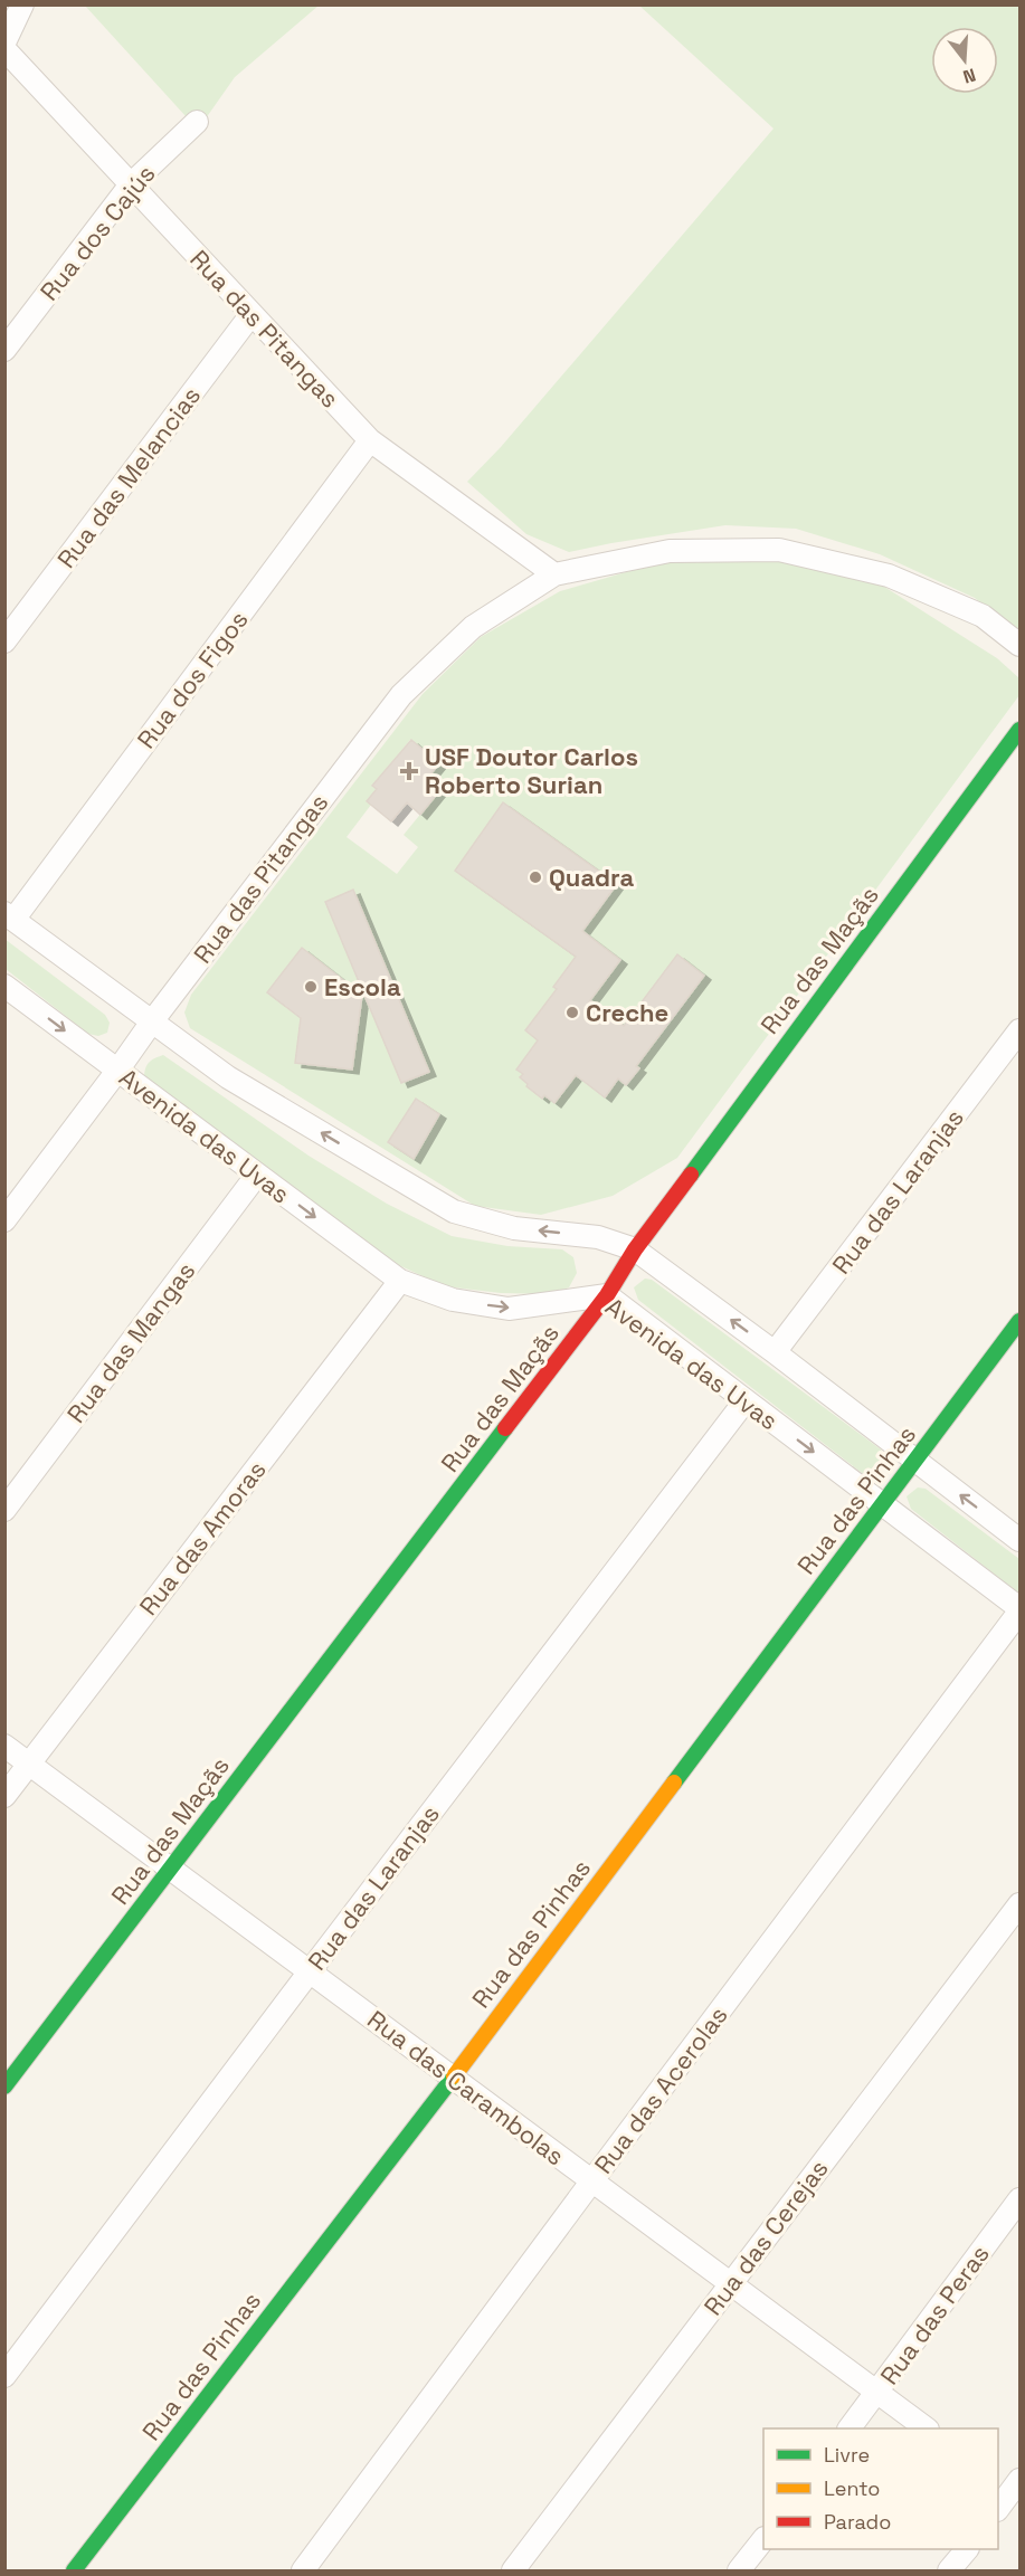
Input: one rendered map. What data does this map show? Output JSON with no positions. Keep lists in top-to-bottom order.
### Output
{
  "streets": {
    "street": [
      "Rua dos Cajús",
      "Rua das Pitangas",
      "Rua das Melancias",
      "Rua dos Figos",
      "Rua das Maçãs",
      "Avenida das Uvas",
      "Rua das Laranjas",
      "Rua das Mangas",
      "Rua das Pinhas",
      "Rua das Amoras",
      "Rua das Carambolas",
      "Rua das Acerolas",
      "Rua das Cerejas",
      "Rua das Peras"
    ]
  },
  "crossings": [
    ["Rua dos Cajús", "Rua das Pitangas"],
    ["Rua das Pitangas", "Rua das Melancias"],
    ["Rua das Pitangas", "Rua dos Figos"],
    ["Rua das Pitangas", "Avenida das Uvas"],
    ["Rua das Maçãs", "Avenida das Uvas"],
    ["Rua das Maçãs", "Rua das Carambolas"],
    ["Avenida das Uvas", "Rua das Laranjas"],
    ["Avenida das Uvas", "Rua das Mangas"],
    ["Avenida das Uvas", "Rua das Pinhas"],
    ["Avenida das Uvas", "Rua das Amoras"],
    ["Avenida das Uvas", "Rua das Acerolas"],
    ["Rua das Laranjas", "Rua das Carambolas"],
    ["Rua das Pinhas", "Rua das Carambolas"],
    ["Rua das Amoras", "Rua das Carambolas"],
    ["Rua das Carambolas", "Rua das Acerolas"],
    ["Rua das Carambolas", "Rua das Cerejas"],
    ["Rua das Carambolas", "Rua das Peras"]
  ],
  "places": {
    "health": ["USF Doutor Carlos Roberto Surian"],
    "other": ["Quadra", "Escola", "Creche"]
  },
  "legend": ["Livre", "Lento", "Parado"],
  "north": "bottom"
}
